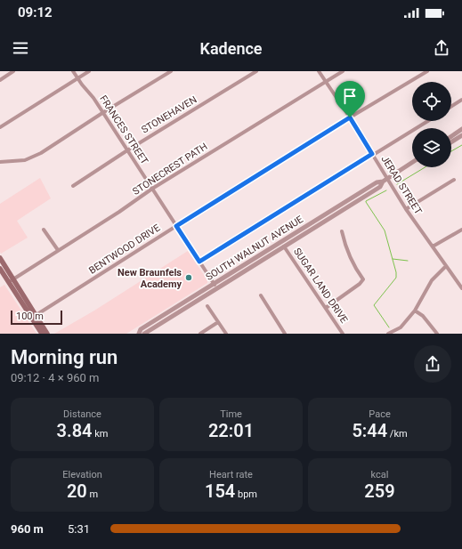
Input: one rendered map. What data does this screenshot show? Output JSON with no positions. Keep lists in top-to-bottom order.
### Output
{
  "streets": {
    "street": [
      "STONEHAVEN",
      "FRANCES STREET",
      "STONECREST PATH",
      "JERAD STREET",
      "SOUTH WALNUT AVENUE",
      "BENTWOOD DRIVE",
      "SUGAR LAND DRIVE"
    ]
  },
  "crossings": [
    ["STONEHAVEN", "FRANCES STREET"],
    ["FRANCES STREET", "STONECREST PATH"],
    ["FRANCES STREET", "SOUTH WALNUT AVENUE"],
    ["FRANCES STREET", "BENTWOOD DRIVE"],
    ["STONECREST PATH", "JERAD STREET"],
    ["JERAD STREET", "SOUTH WALNUT AVENUE"],
    ["JERAD STREET", "BENTWOOD DRIVE"],
    ["SOUTH WALNUT AVENUE", "SUGAR LAND DRIVE"]
  ],
  "places": ["New Braunfels Academy"],
  "scale_bar": "100 m",
  "page": {
    "status": "09:12",
    "header": "Kadence",
    "scale": "100 m",
    "heading": ["Morning run", "09:12 · 4 × 960 m"],
    "stats": [
      ["Distance", "3.84 km"],
      ["Time", "22:01"],
      ["Pace", "5:44 /km"],
      ["Elevation", "20 m"],
      ["Heart rate", "154 bpm"],
      ["kcal", "259"]
    ],
    "list": [
      {
        "name": "960 m",
        "note": "5:31"
      }
    ]
  }
}
